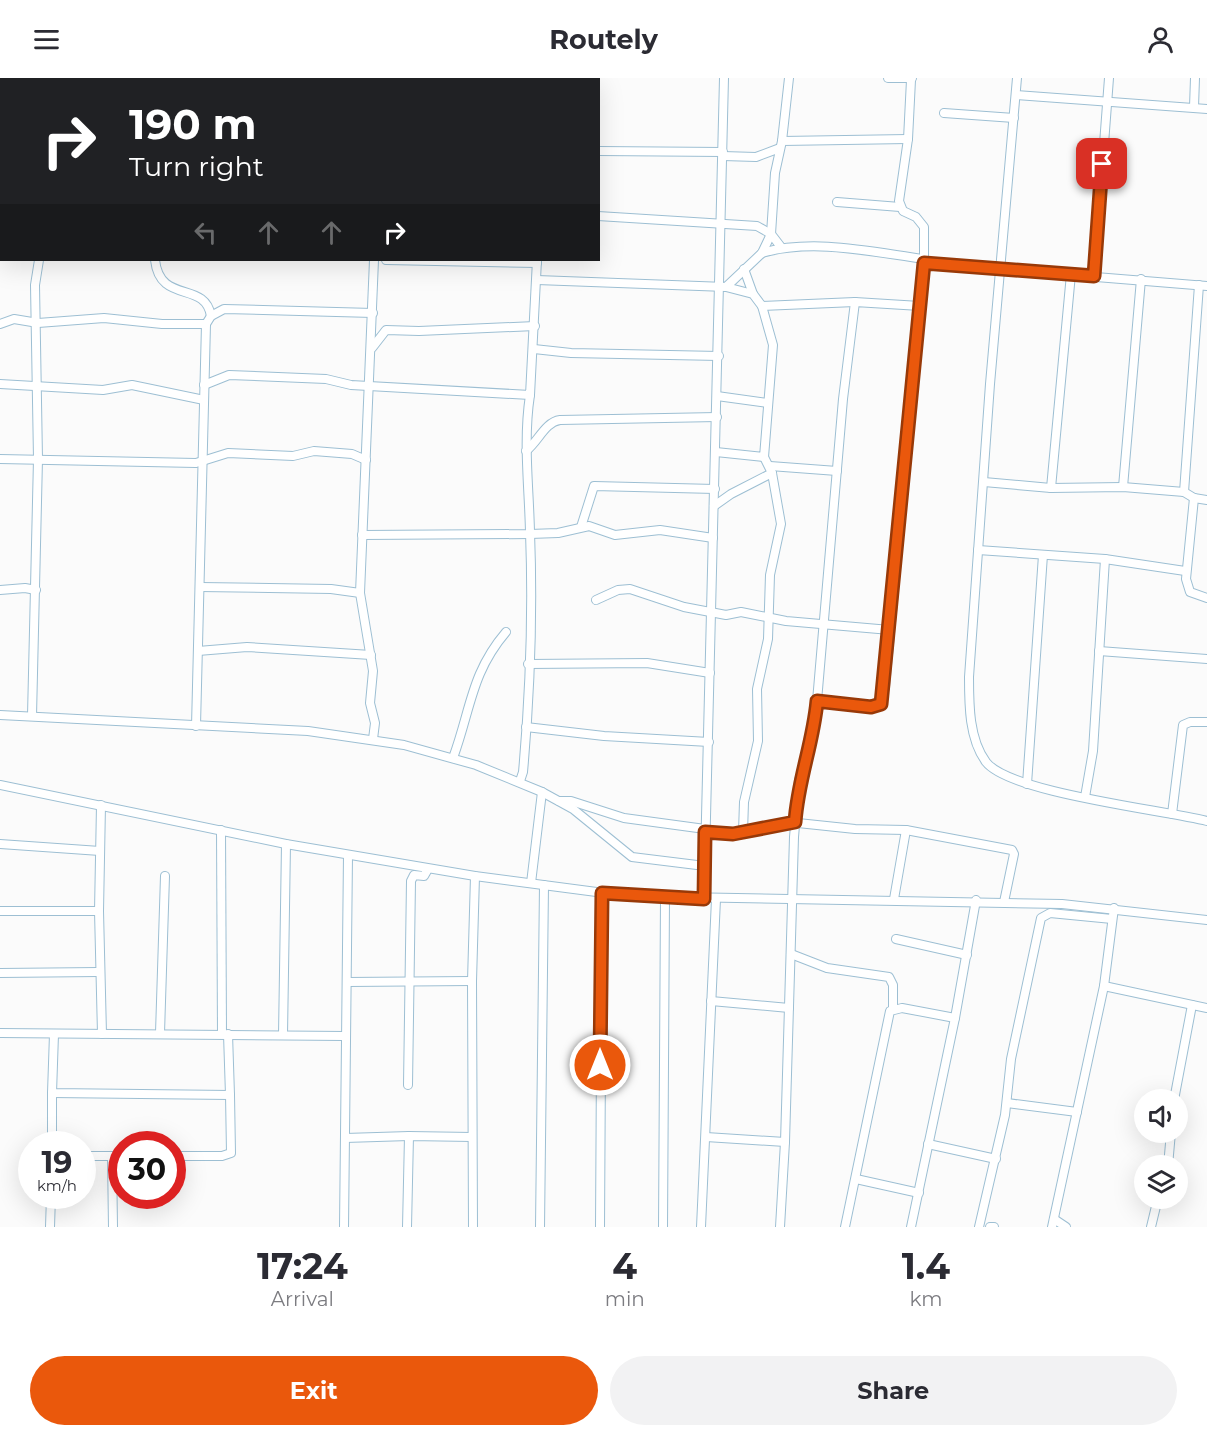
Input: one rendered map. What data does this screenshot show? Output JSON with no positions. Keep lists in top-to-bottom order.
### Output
{
  "page": {
    "header": "Routely",
    "turn": ["190 m", "Turn right"],
    "speed": "19 km/h",
    "limit": "30",
    "eta": [
      "17:24",
      "Arrival",
      "4",
      "min",
      "1.4",
      "km"
    ],
    "buttons": ["Exit", "Share"]
  }
}
